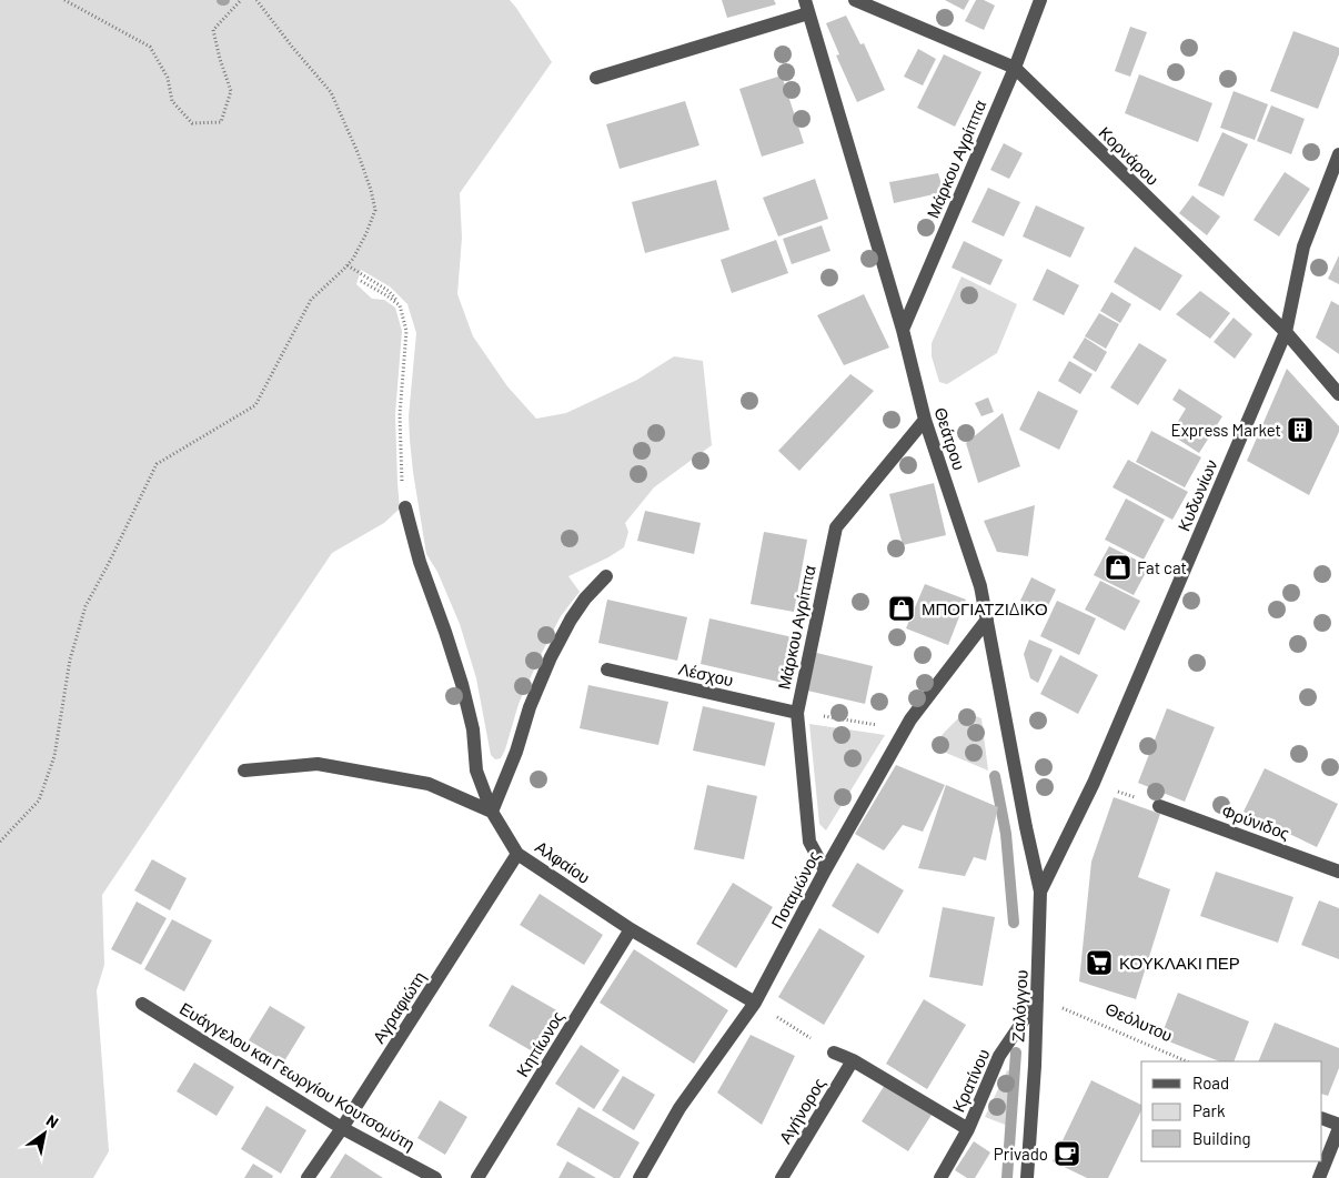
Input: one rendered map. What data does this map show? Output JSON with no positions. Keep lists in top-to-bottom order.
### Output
{
  "streets": {
    "street": [
      "Κορνάρου",
      "Μάρκου Αγρίππα",
      "Θεάτρου",
      "Κυδωνίων",
      "Λέσχου",
      "Φρύνιδος",
      "Αλφαίου",
      "Ποταμώνος",
      "Ζαλόγγου",
      "Αγραφιώτη",
      "Κηπίωνος",
      "Ευάγγελου και Γεωργίου Κουτσομύτη",
      "Κρατίνου",
      "Αγήνορος"
    ],
    "path": ["Θεόλυτου"]
  },
  "crossings": [
    ["Κορνάρου", "Μάρκου Αγρίππα"],
    ["Κορνάρου", "Κυδωνίων"],
    ["Μάρκου Αγρίππα", "Θεάτρου"],
    ["Μάρκου Αγρίππα", "Λέσχου"],
    ["Μάρκου Αγρίππα", "Ποταμώνος"],
    ["Θεάτρου", "Ποταμώνος"],
    ["Θεάτρου", "Ζαλόγγου"],
    ["Κυδωνίων", "Ζαλόγγου"],
    ["Αλφαίου", "Ποταμώνος"],
    ["Αλφαίου", "Αγραφιώτη"],
    ["Αλφαίου", "Κηπίωνος"],
    ["Ζαλόγγου", "Κρατίνου"],
    ["Αγραφιώτη", "Ευάγγελου και Γεωργίου Κουτσομύτη"]
  ],
  "places": {
    "building": ["Express Market"],
    "shop": ["Fat cat", "ΜΠΟΓΙΑΤΖΙΔΙΚΟ"],
    "supermarket": ["ΚΟΥΚΛΑΚΙ ΠΕΡ"],
    "cafe": ["Privado"]
  },
  "legend": ["Road", "Park", "Building"],
  "north": "top right"
}
